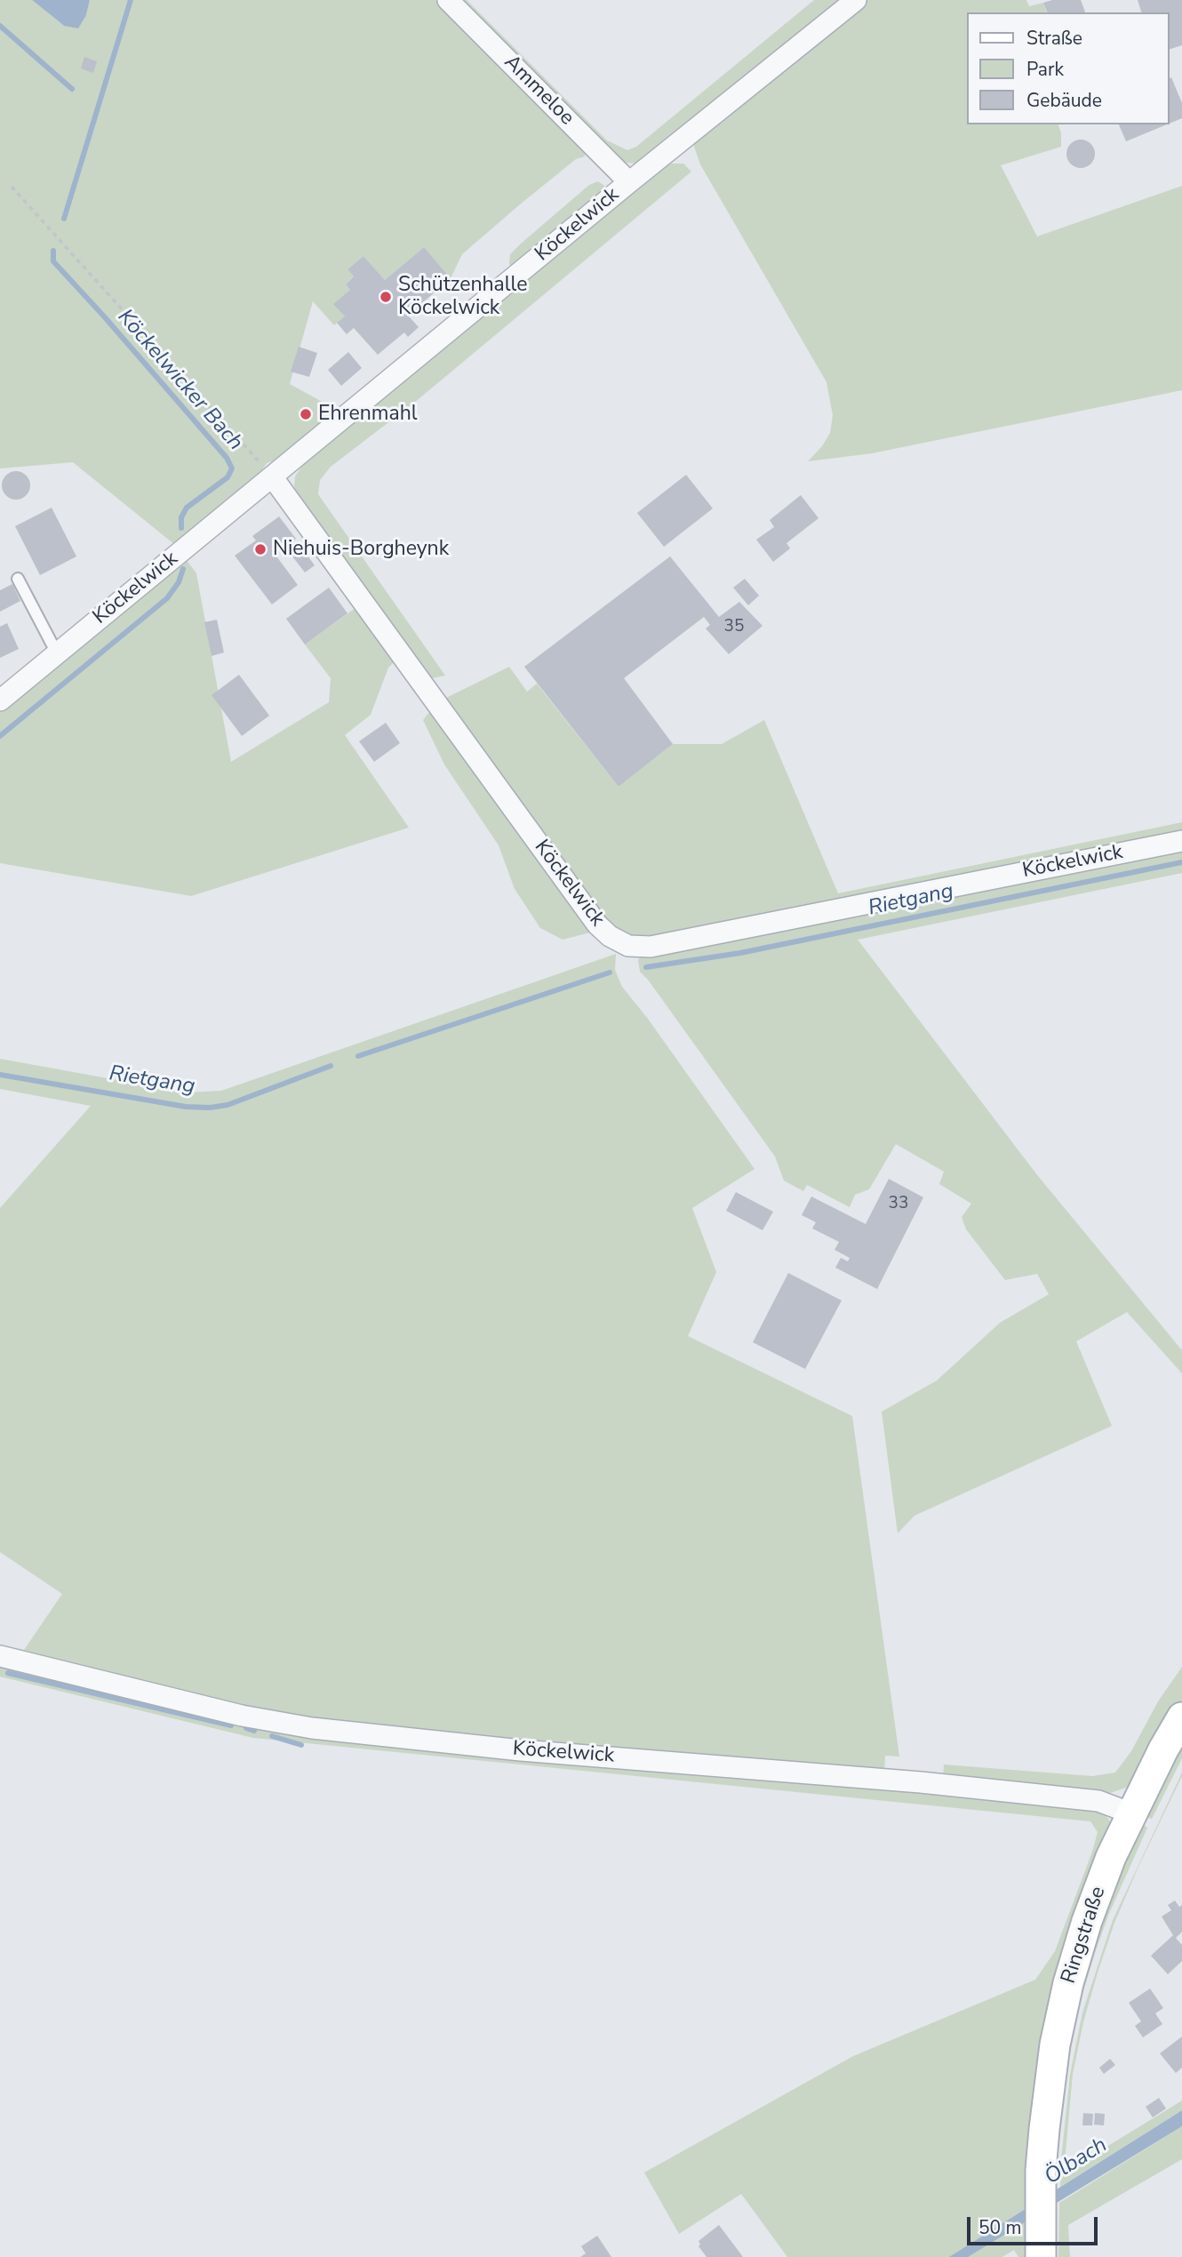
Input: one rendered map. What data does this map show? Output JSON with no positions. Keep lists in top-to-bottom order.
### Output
{
  "streets": {
    "main road": ["Ringstraße"],
    "street": ["Ammeloe", "Köckelwick"]
  },
  "crossings": [
    ["Ammeloe", "Köckelwick"],
    ["Köckelwick", "Ringstraße"]
  ],
  "water": ["Köckelwicker Bach", "Rietgang", "Ölbach"],
  "places": ["Schützenhalle Köckelwick", "Ehrenmahl", "Niehuis-Borgheynk"],
  "house_numbers": ["35", "33"],
  "legend": ["Straße", "Park", "Gebäude"],
  "scale_bar": "50 m"
}
